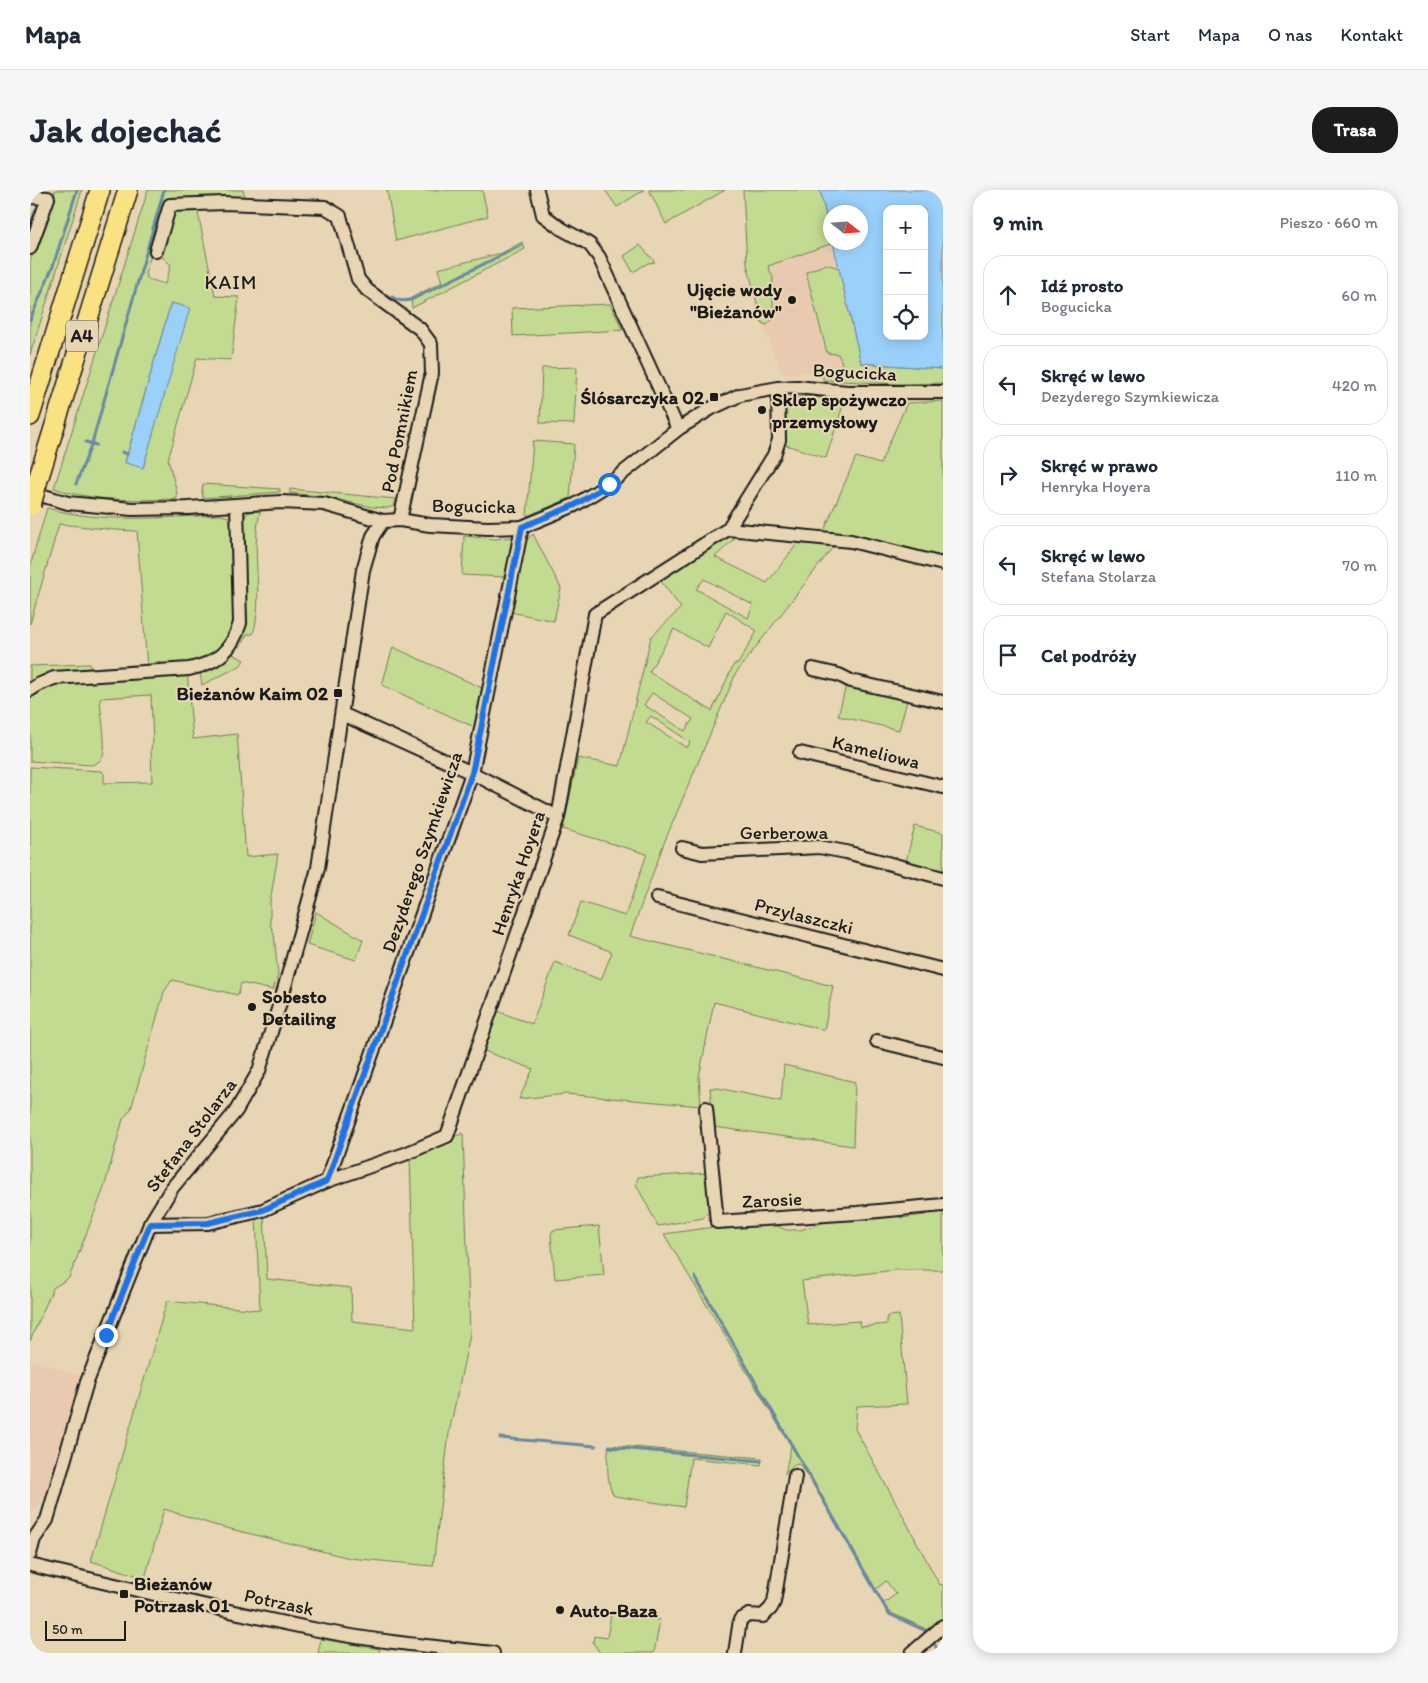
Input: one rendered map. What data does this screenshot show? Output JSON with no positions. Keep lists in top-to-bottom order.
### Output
{
  "streets": {
    "highway": ["A4"],
    "street": [
      "Bogucicka",
      "Pod Pomnikiem",
      "Kameliowa",
      "Gerberowa",
      "Dezyderego Szymkiewicza",
      "Henryka Hoyera",
      "Przylaszczki",
      "Stefana Stolarza",
      "Zarosie",
      "Potrzask"
    ]
  },
  "crossings": [
    ["A4", "Bogucicka"],
    ["Bogucicka", "Pod Pomnikiem"],
    ["Bogucicka", "Dezyderego Szymkiewicza"],
    ["Bogucicka", "Henryka Hoyera"],
    ["Bogucicka", "Stefana Stolarza"],
    ["Dezyderego Szymkiewicza", "Henryka Hoyera"],
    ["Henryka Hoyera", "Stefana Stolarza"]
  ],
  "districts": ["KAIM"],
  "places": {
    "other": [
      "Ujęcie wody \"Bieżanów\"",
      "Sklep spożywczo przemysłowy",
      "Sobesto Detailing",
      "Auto-Baza"
    ],
    "transit": ["Ślósarczyka 02", "Bieżanów Kaim 02", "Bieżanów Potrzask 01"]
  },
  "scale_bar": "50 m",
  "north": "right",
  "page": {
    "header": "Mapa",
    "nav": [
      "Start",
      "Mapa",
      "O nas",
      "Kontakt"
    ],
    "buttons": "Trasa",
    "title": "Jak dojechać",
    "heading": ["9 min", "Pieszo · 660 m"],
    "map_buttons": ["+", "−"],
    "list": [
      ["Idź prosto", "Bogucicka", "60 m"],
      ["Skręć w lewo", "Dezyderego Szymkiewicza", "420 m"],
      ["Skręć w prawo", "Henryka Hoyera", "110 m"],
      ["Skręć w lewo", "Stefana Stolarza", "70 m"],
      "Cel podróży"
    ],
    "scale": "50 m"
  }
}
